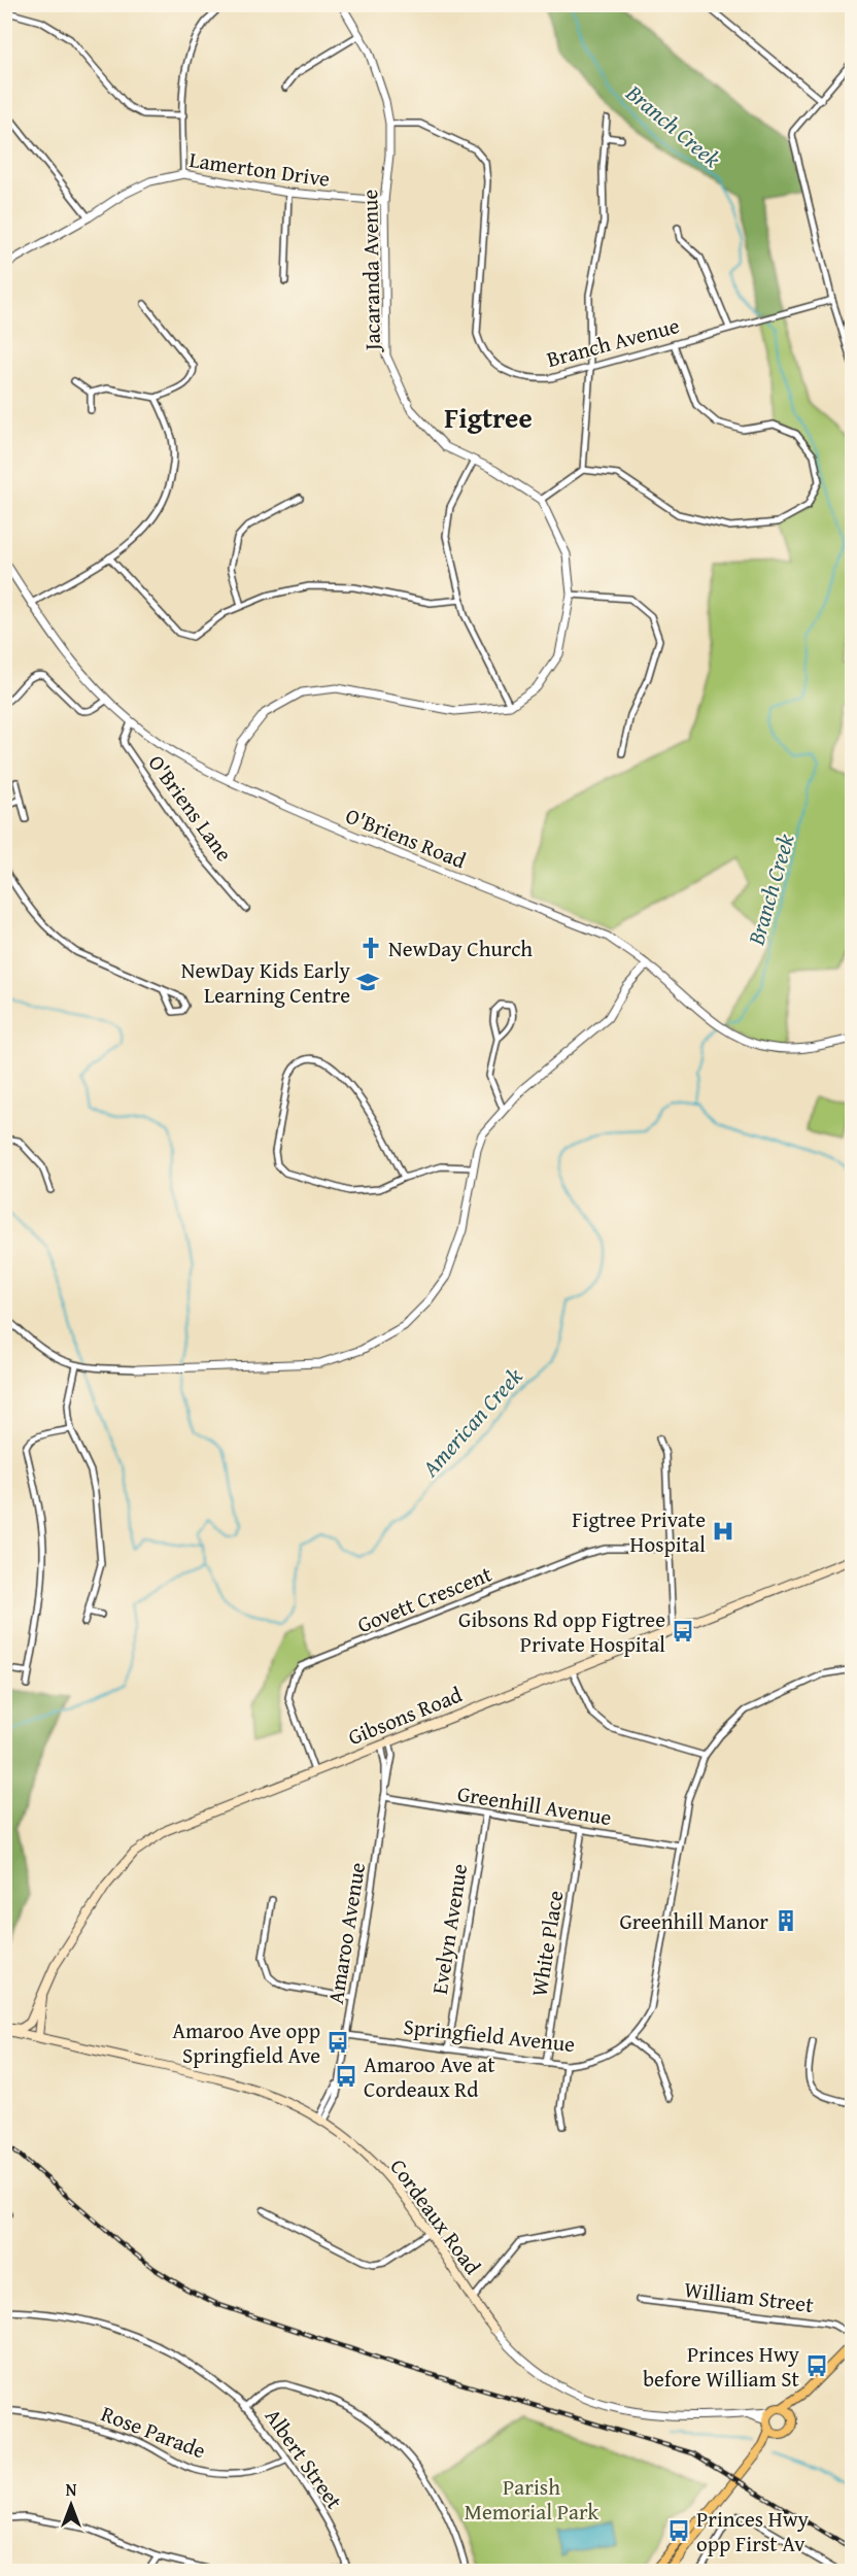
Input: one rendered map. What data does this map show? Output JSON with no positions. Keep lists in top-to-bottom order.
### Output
{
  "streets": {
    "main road": ["Gibsons Road", "Cordeaux Road"],
    "street": [
      "Lamerton Drive",
      "Jacaranda Avenue",
      "Branch Avenue",
      "O'Briens Lane",
      "O'Briens Road",
      "Govett Crescent",
      "Greenhill Avenue",
      "Evelyn Avenue",
      "Amaroo Avenue",
      "White Place",
      "Springfield Avenue",
      "William Street",
      "Rose Parade",
      "Albert Street"
    ]
  },
  "crossings": [
    ["Lamerton Drive", "Jacaranda Avenue"],
    ["Jacaranda Avenue", "Branch Avenue"],
    ["O'Briens Lane", "O'Briens Road"],
    ["Govett Crescent", "Gibsons Road"],
    ["Gibsons Road", "Amaroo Avenue"],
    ["Gibsons Road", "Cordeaux Road"],
    ["Greenhill Avenue", "Evelyn Avenue"],
    ["Greenhill Avenue", "Amaroo Avenue"],
    ["Greenhill Avenue", "White Place"],
    ["Greenhill Avenue", "Springfield Avenue"],
    ["Evelyn Avenue", "Springfield Avenue"],
    ["Amaroo Avenue", "Springfield Avenue"],
    ["Amaroo Avenue", "Cordeaux Road"],
    ["White Place", "Springfield Avenue"],
    ["Rose Parade", "Albert Street"]
  ],
  "districts": ["Figtree"],
  "water": ["Branch Creek", "American Creek"],
  "parks": ["Parish Memorial Park"],
  "places": {
    "church": ["NewDay Church"],
    "school or university": ["NewDay Kids Early Learning Centre"],
    "hospital": ["Figtree Private Hospital"],
    "bus stop": [
      "Gibsons Rd opp Figtree Private Hospital",
      "Amaroo Ave opp Springfield Ave",
      "Amaroo Ave at Cordeaux Rd",
      "Princes Hwy before William St",
      "Princes Hwy opp First Av"
    ],
    "building": ["Greenhill Manor"]
  },
  "north": "top"
}
